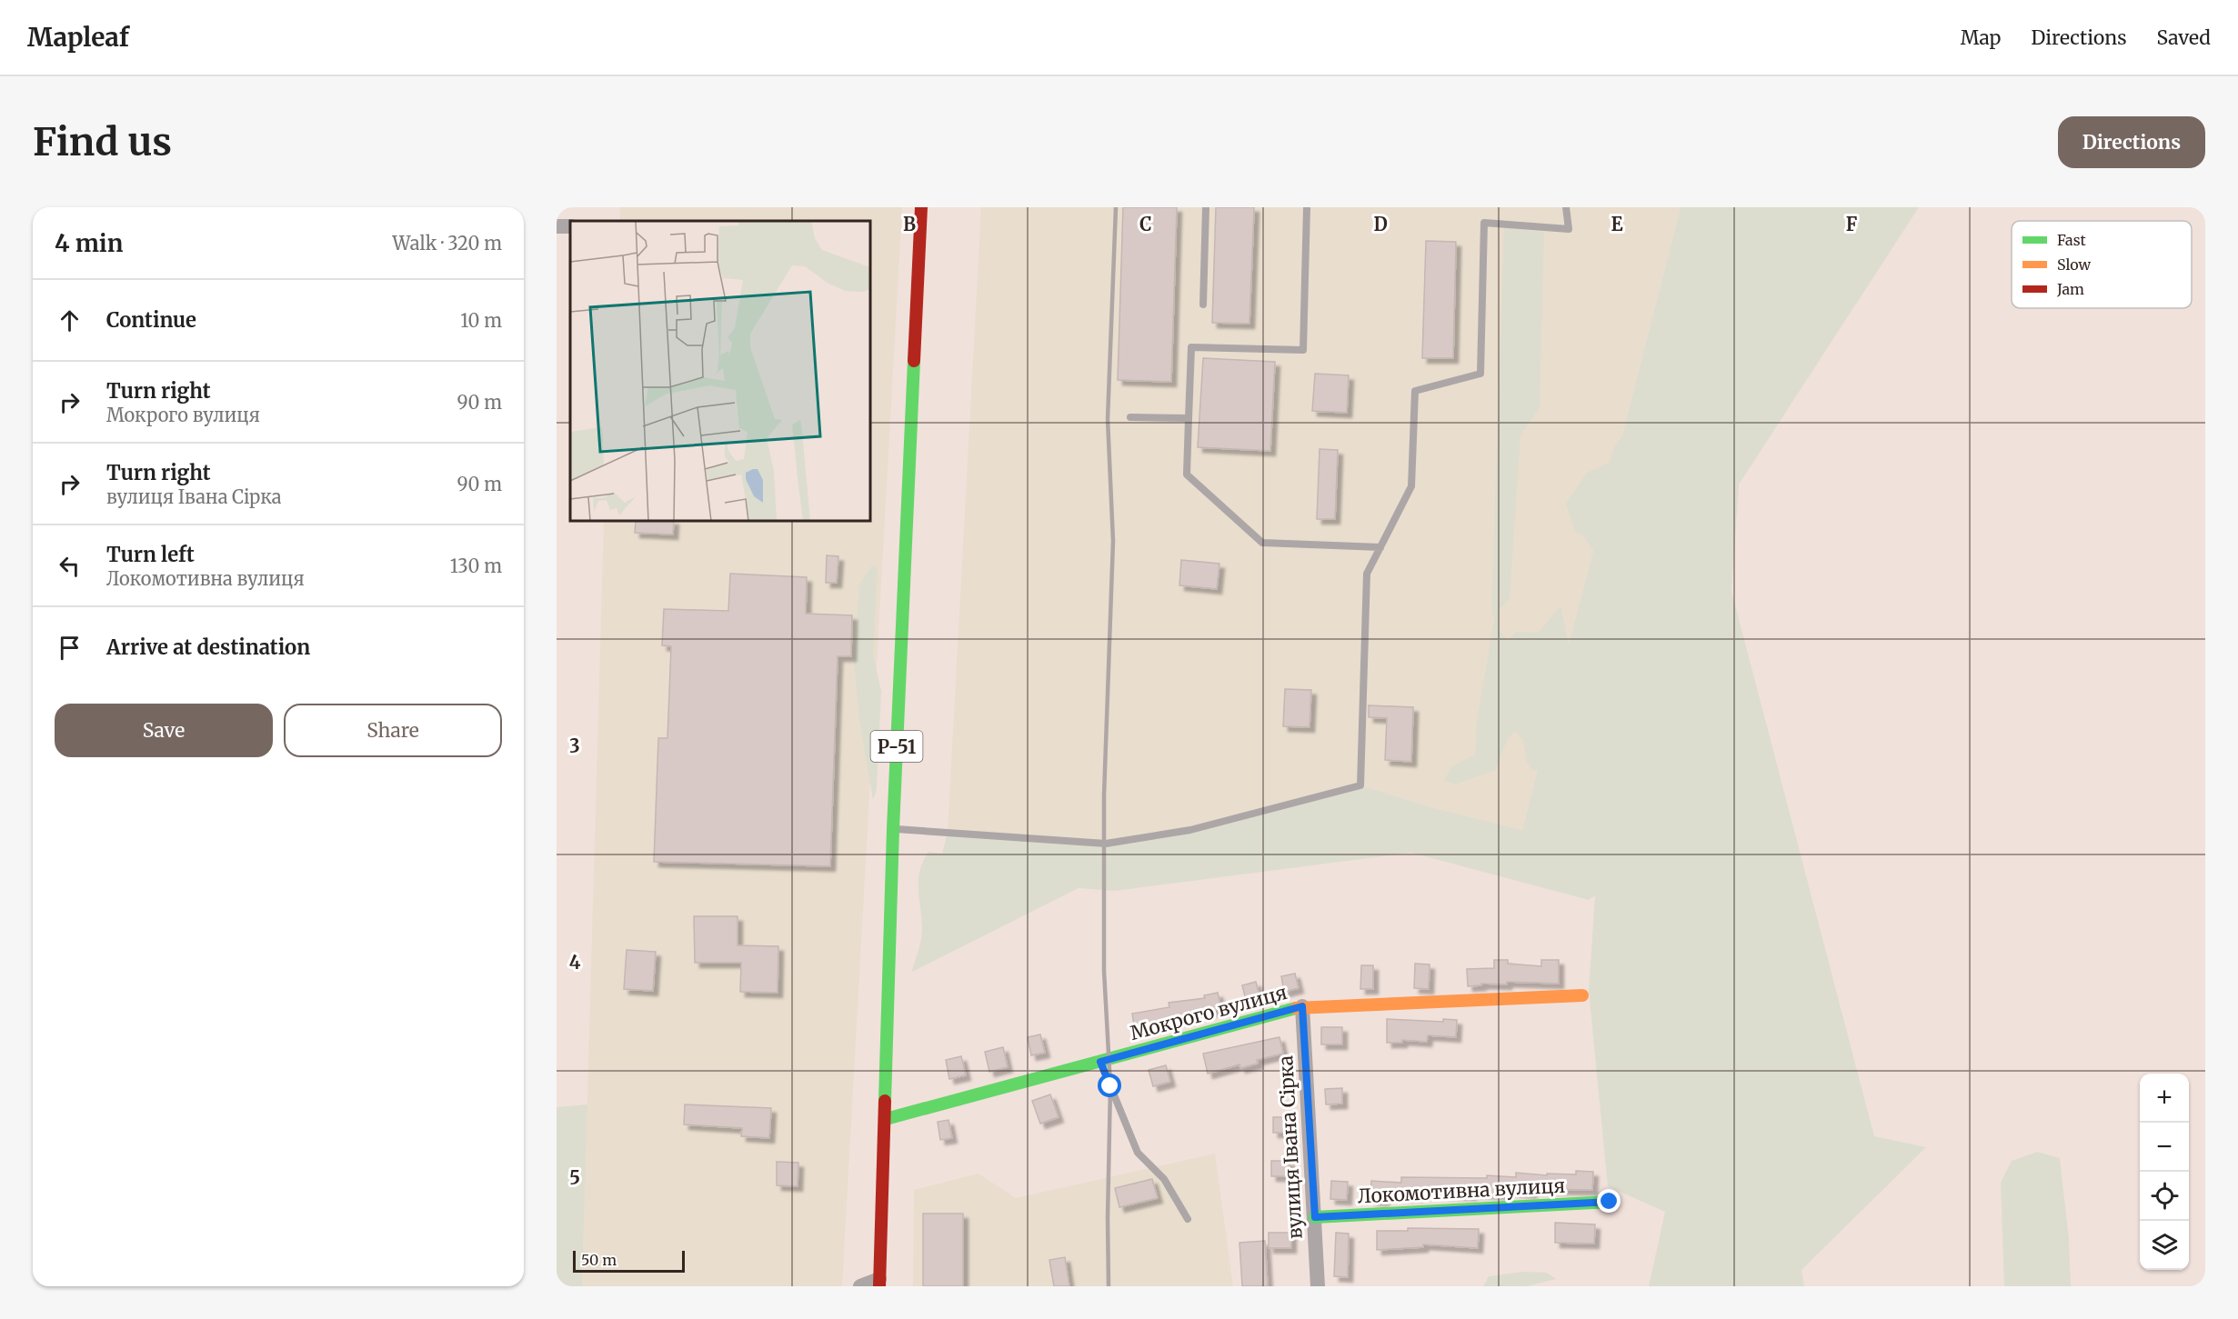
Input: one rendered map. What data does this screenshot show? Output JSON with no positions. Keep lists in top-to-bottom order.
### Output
{
  "streets": {
    "main road": ["Р-51", "Мокрого вулиця", "Локомотивна вулиця"],
    "street": ["вулиця Івана Сірка"]
  },
  "crossings": [
    ["Р-51", "Мокрого вулиця"],
    ["Мокрого вулиця", "вулиця Івана Сірка"],
    ["вулиця Івана Сірка", "Локомотивна вулиця"]
  ],
  "legend": ["Fast", "Slow", "Jam"],
  "scale_bar": "50 m",
  "page": {
    "header": "Mapleaf",
    "nav": ["Map", "Directions", "Saved"],
    "buttons": [
      "Directions",
      ["Save", "Share"]
    ],
    "title": "Find us",
    "heading": ["4 min", "Walk · 320 m"],
    "list": [
      ["Continue", "10 m"],
      ["Turn right", "Мокрого вулиця", "90 m"],
      ["Turn right", "вулиця Івана Сірка", "90 m"],
      ["Turn left", "Локомотивна вулиця", "130 m"],
      "Arrive at destination"
    ],
    "map_buttons": ["+", "−"],
    "scale": "50 m"
  },
  "grid": {
    "columns": [
      "B",
      "C",
      "D",
      "E",
      "F"
    ],
    "rows": ["3", "4", "5"]
  }
}
